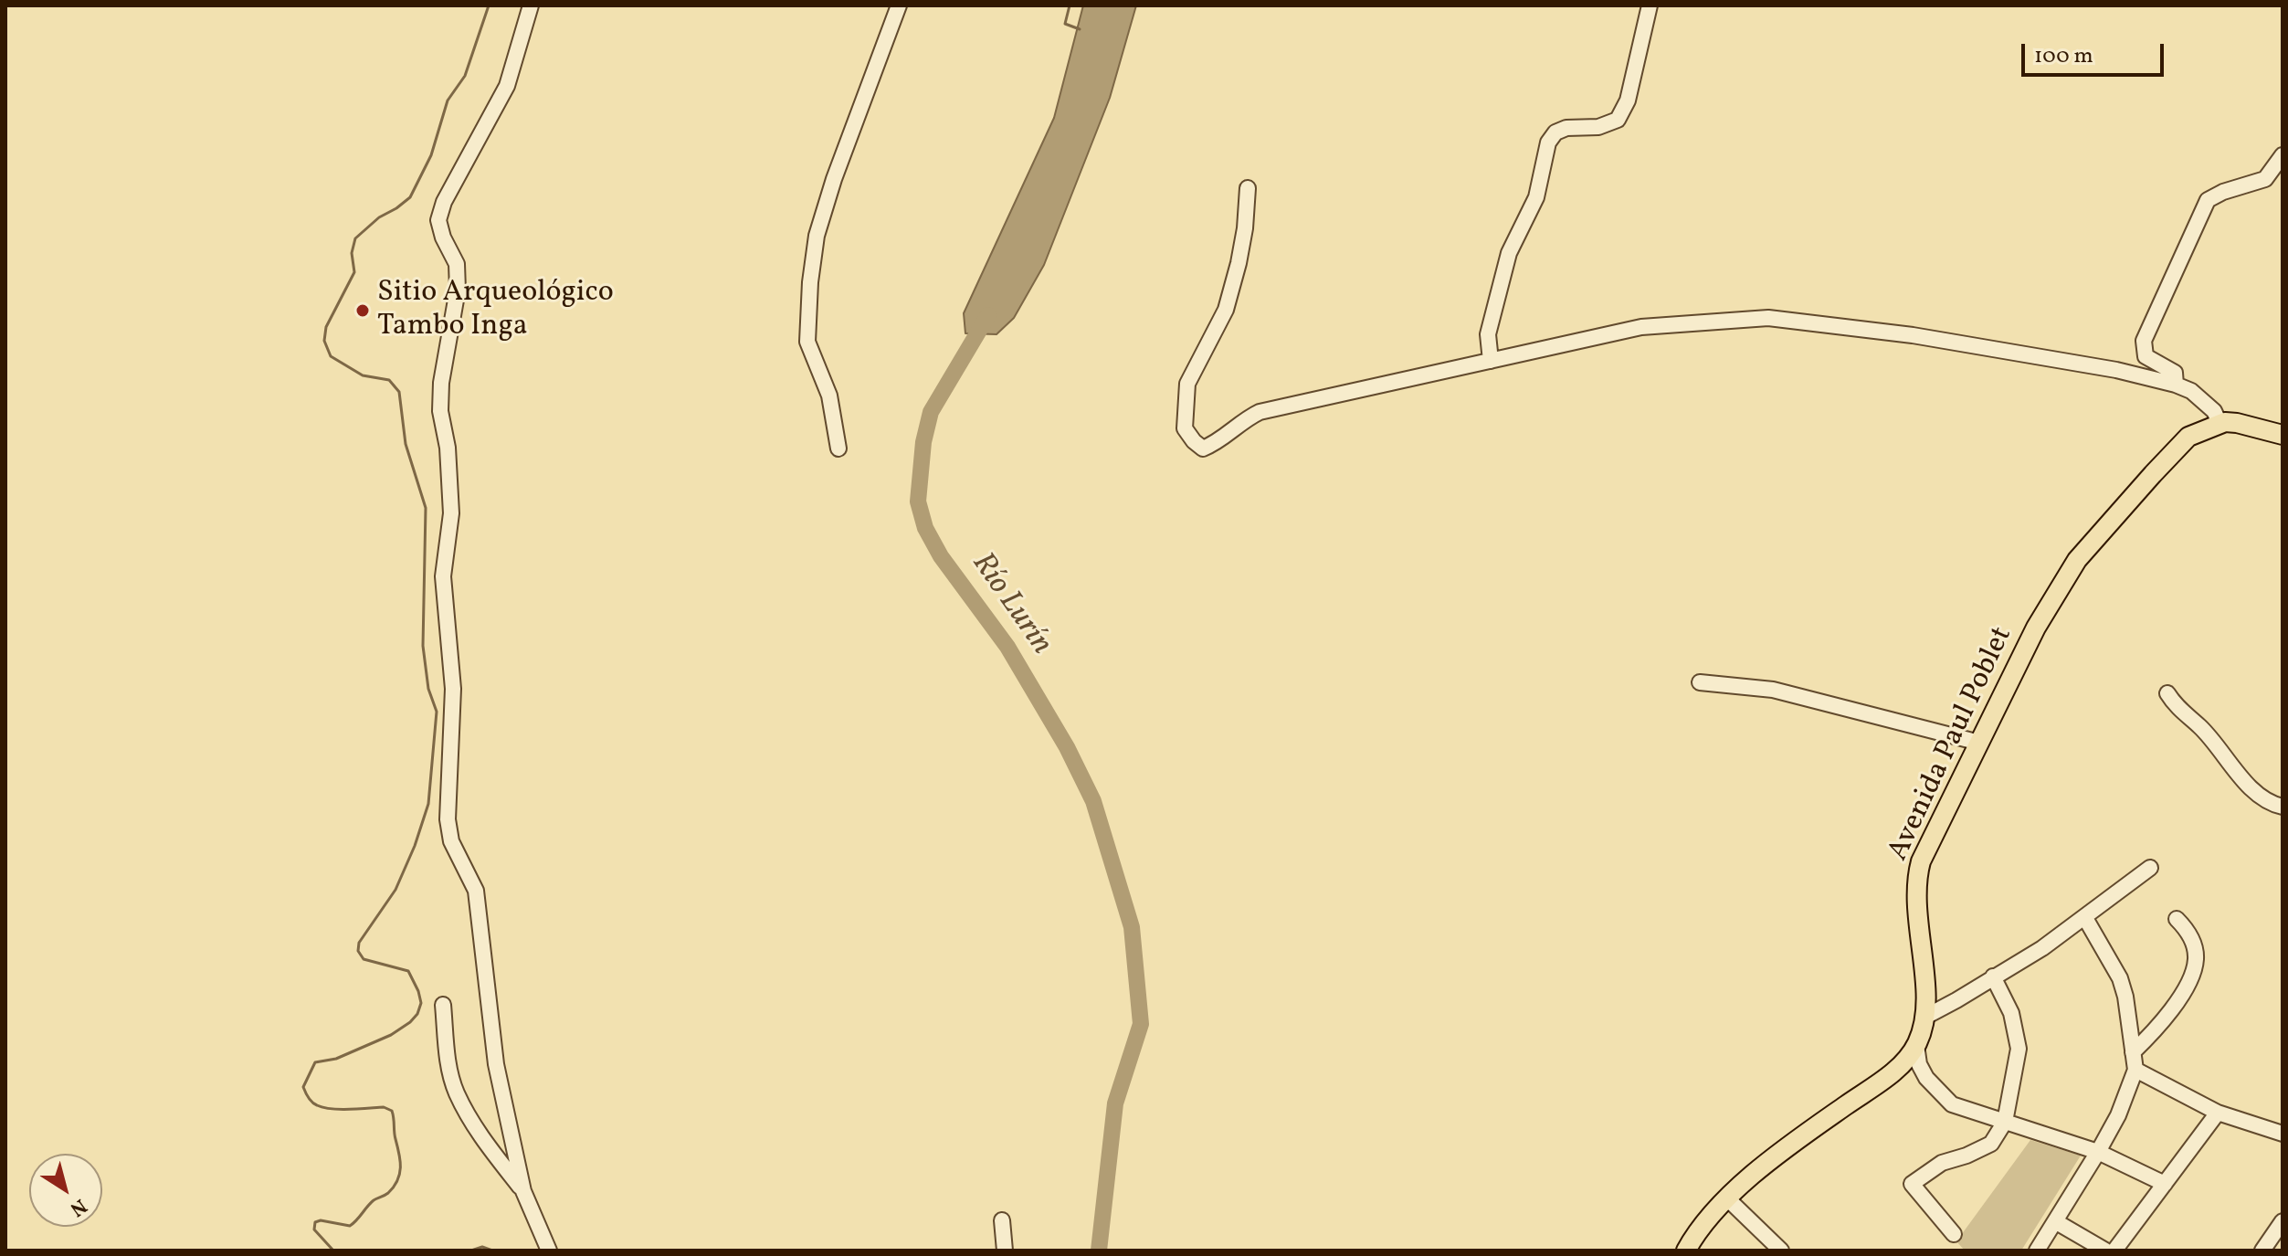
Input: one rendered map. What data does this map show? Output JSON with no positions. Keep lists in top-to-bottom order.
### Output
{
  "streets": {
    "main road": ["Avenida Paul Poblet"]
  },
  "water": ["Río Lurín"],
  "places": ["Sitio Arqueológico Tambo Inga"],
  "scale_bar": "100 m",
  "north": "bottom right"
}
